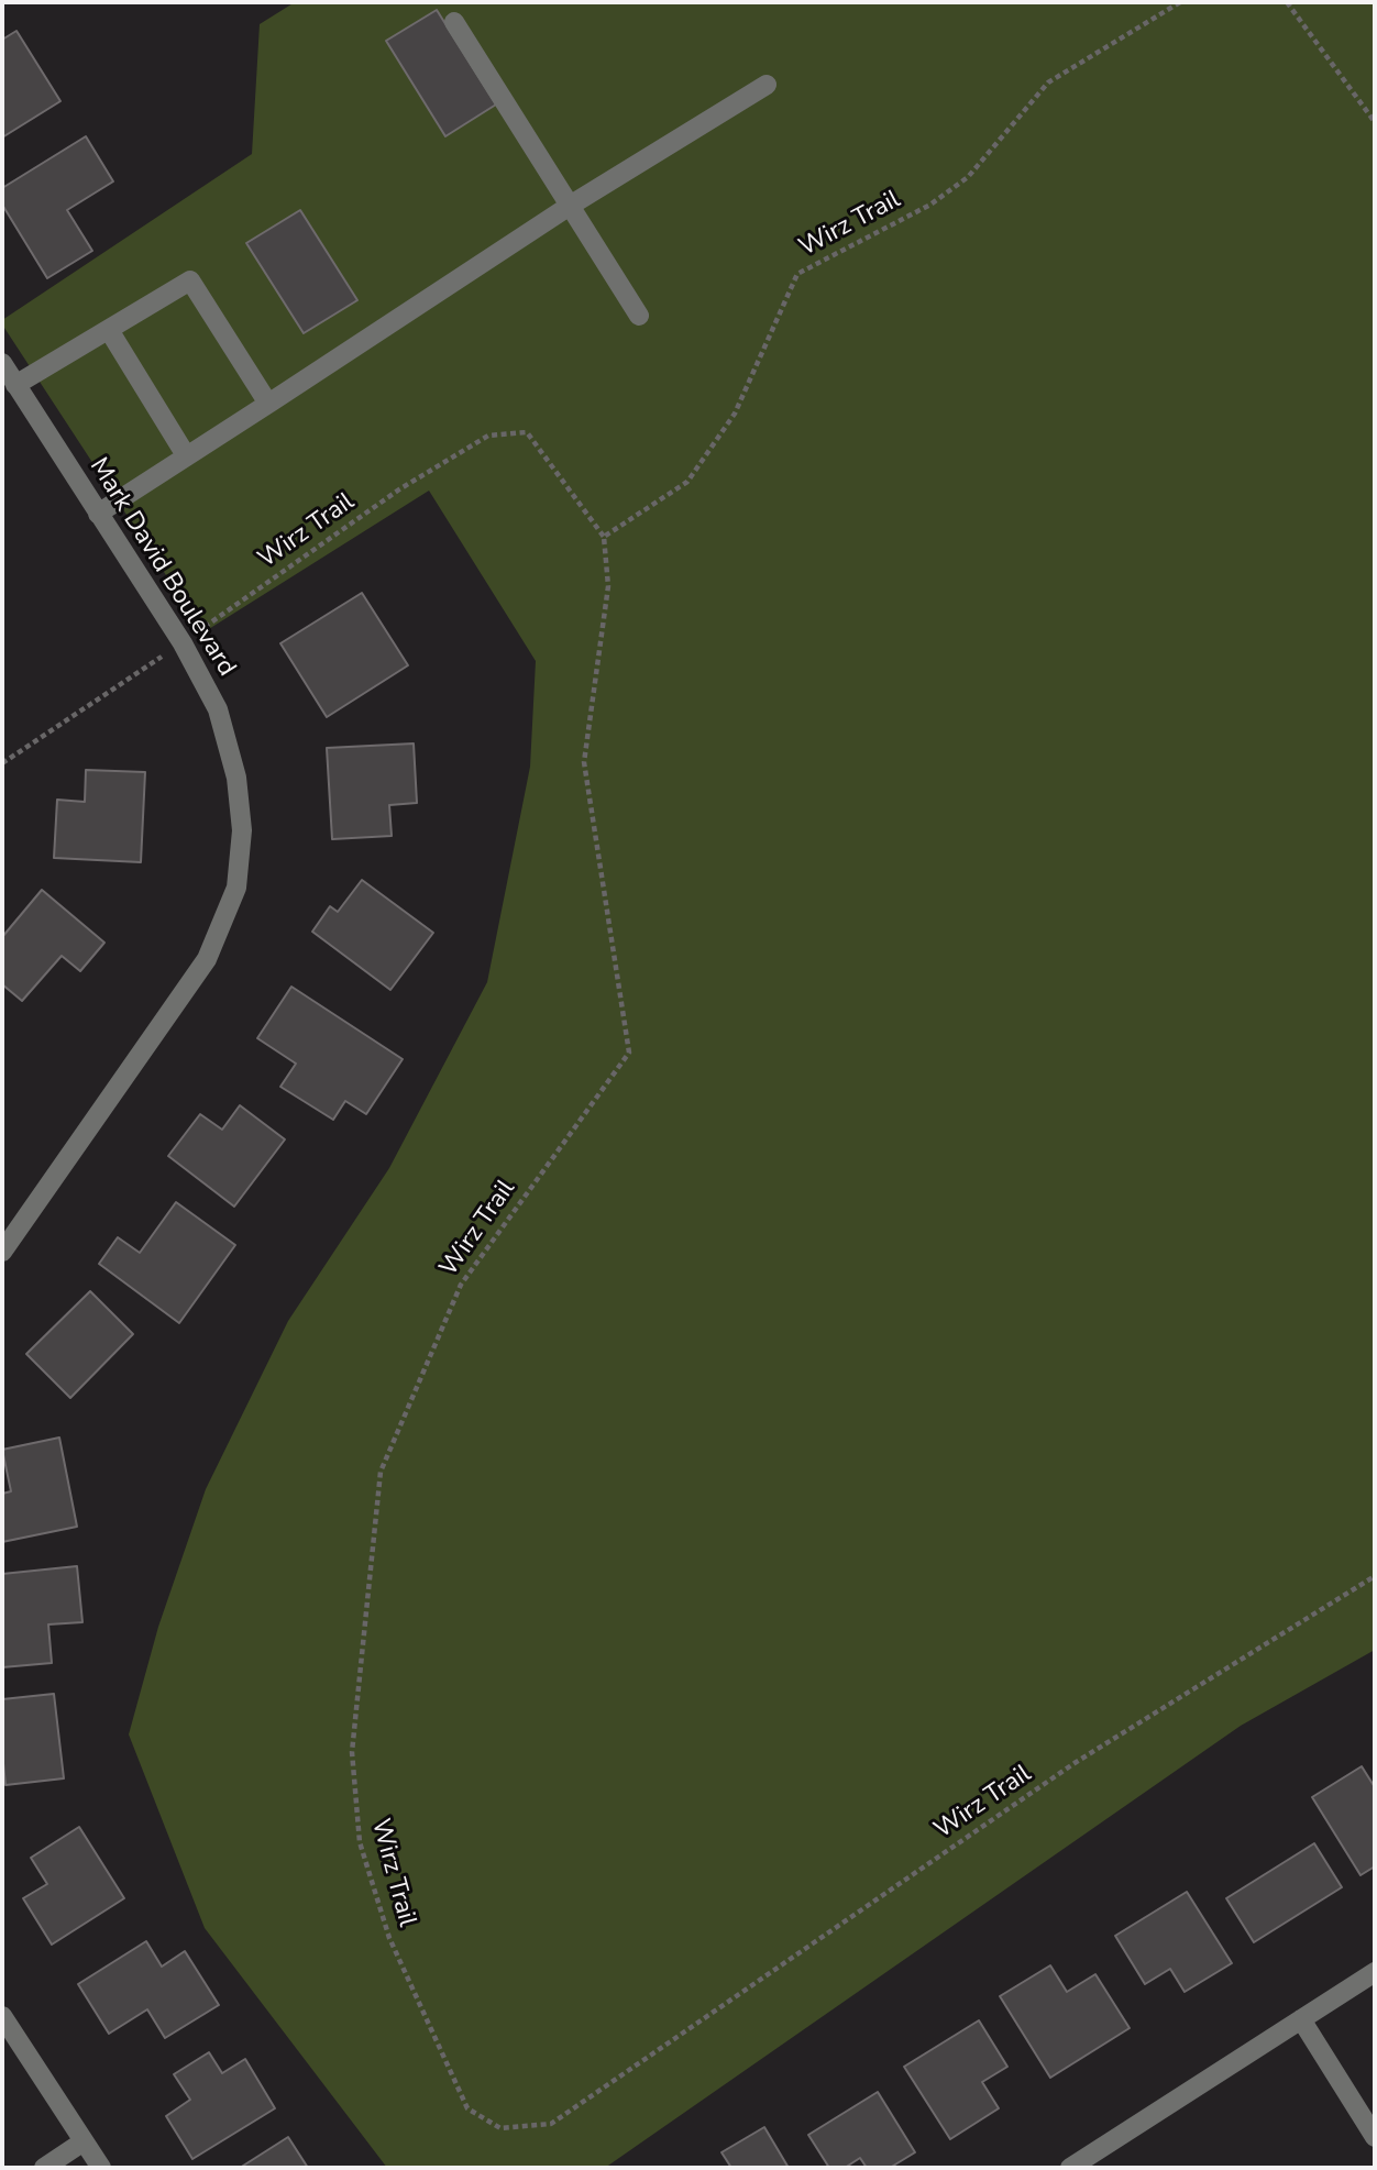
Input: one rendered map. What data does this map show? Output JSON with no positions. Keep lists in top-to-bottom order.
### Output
{
  "streets": {
    "street": ["Mark David Boulevard"],
    "path": ["Wirz Trail"]
  }
}
